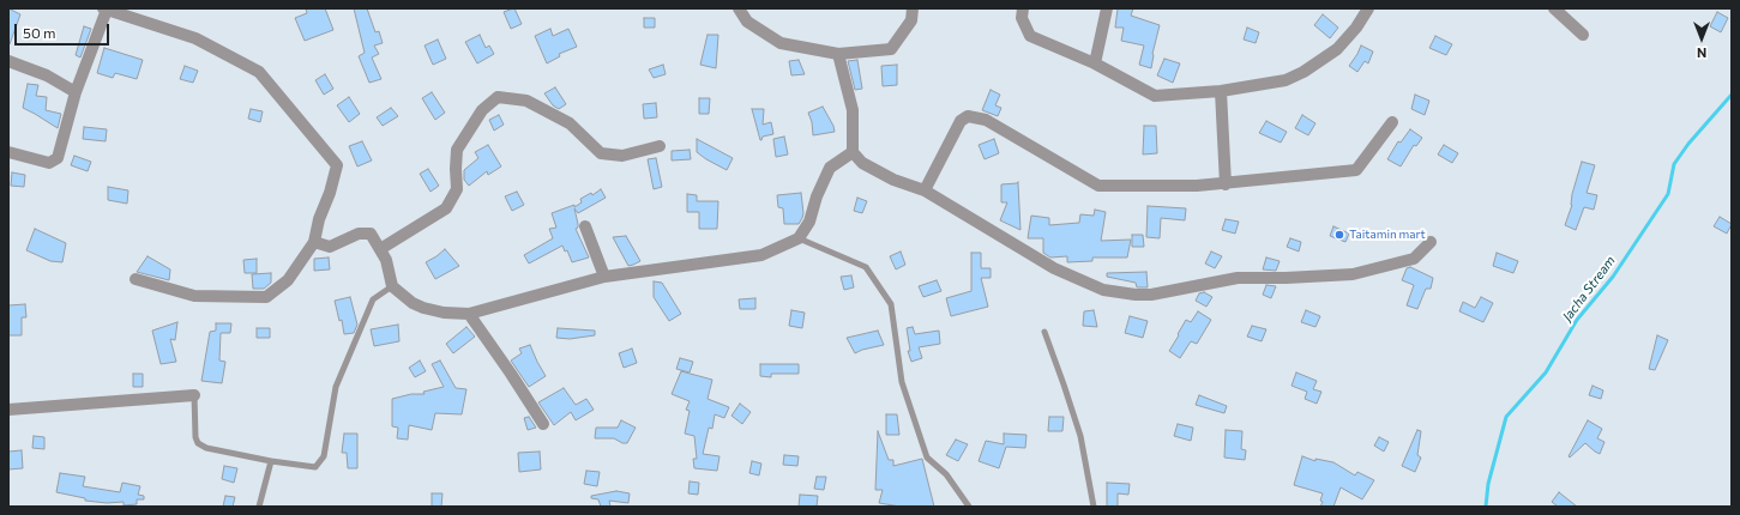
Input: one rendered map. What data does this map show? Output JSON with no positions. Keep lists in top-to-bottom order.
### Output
{
  "water": ["Jacha Stream"],
  "places": ["Taitamin mart"],
  "scale_bar": "50 m",
  "north": "bottom"
}
